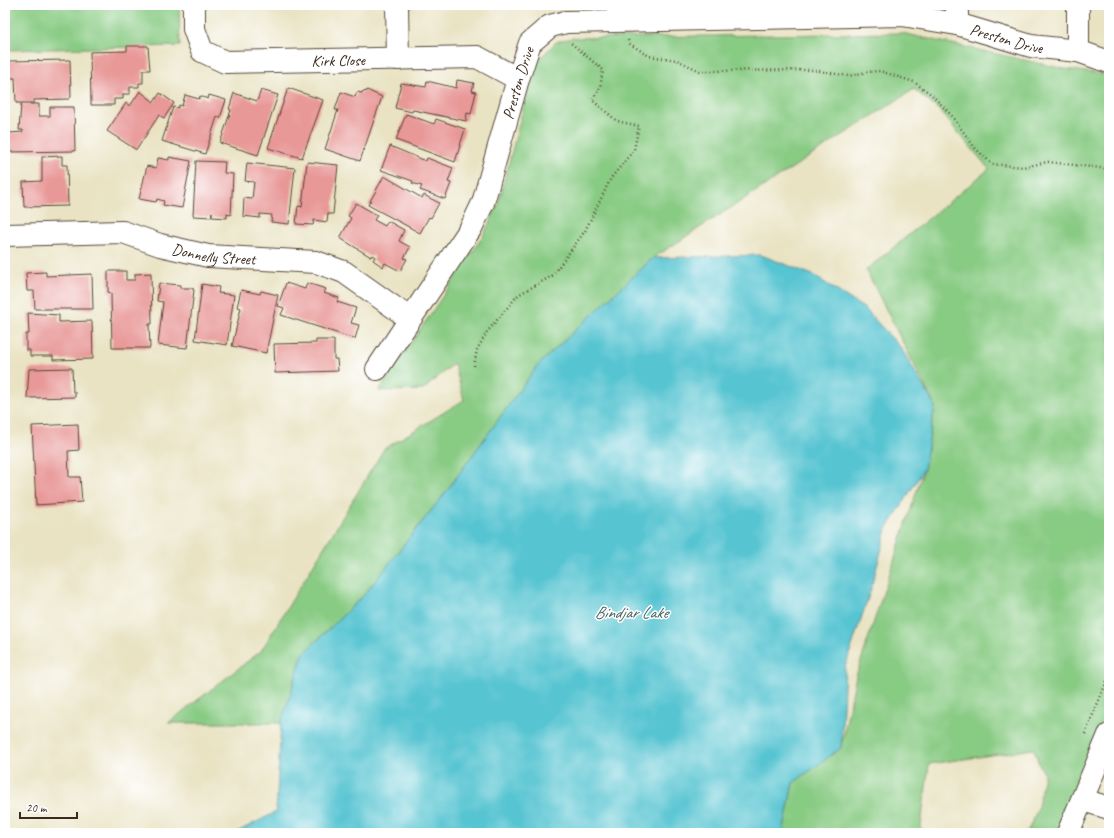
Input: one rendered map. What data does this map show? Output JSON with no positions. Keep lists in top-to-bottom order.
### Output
{
  "streets": {
    "street": ["Preston Drive", "Kirk Close", "Donnelly Street"]
  },
  "crossings": [
    ["Preston Drive", "Kirk Close"],
    ["Preston Drive", "Donnelly Street"]
  ],
  "water": ["Bindjar Lake"],
  "scale_bar": "20 m"
}
